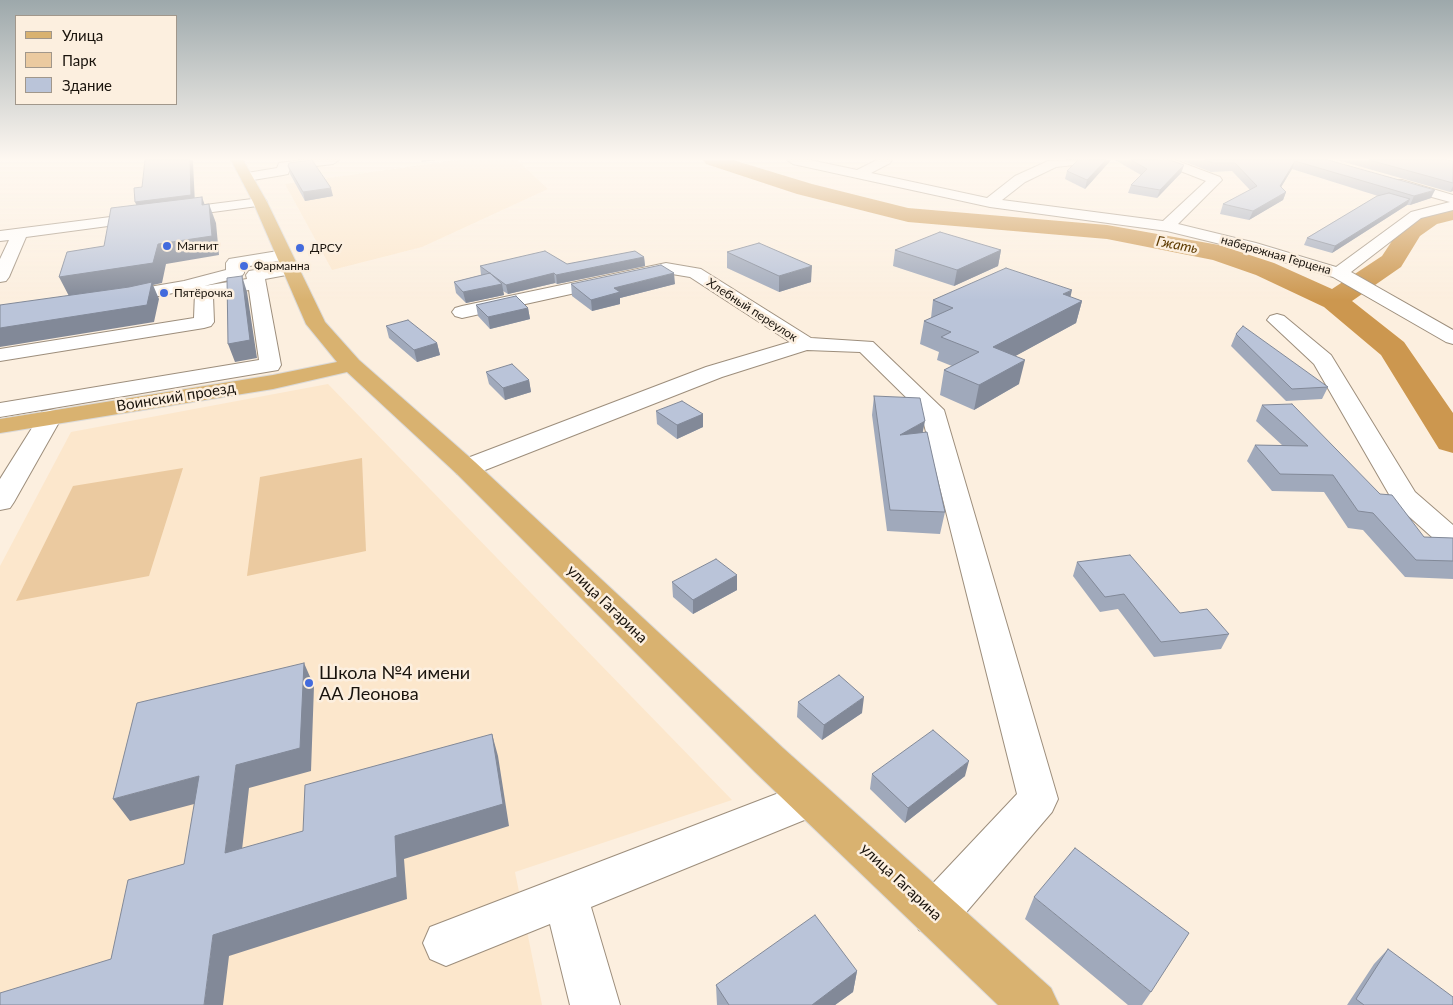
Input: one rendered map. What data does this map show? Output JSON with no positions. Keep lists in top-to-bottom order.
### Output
{
  "streets": {
    "main road": ["Воинский проезд", "улица Гагарина"],
    "street": ["набережная Герцена", "Хлебный переулок"]
  },
  "crossings": [
    ["Хлебный переулок", "улица Гагарина"],
    ["Воинский проезд", "улица Гагарина"]
  ],
  "water": ["Гжать"],
  "places": [
    "Магнит",
    "ДРСУ",
    "Фарманна",
    "Пятёрочка",
    "Школа №4 имени АА Леонова"
  ],
  "legend": ["Улица", "Парк", "Здание"]
}
